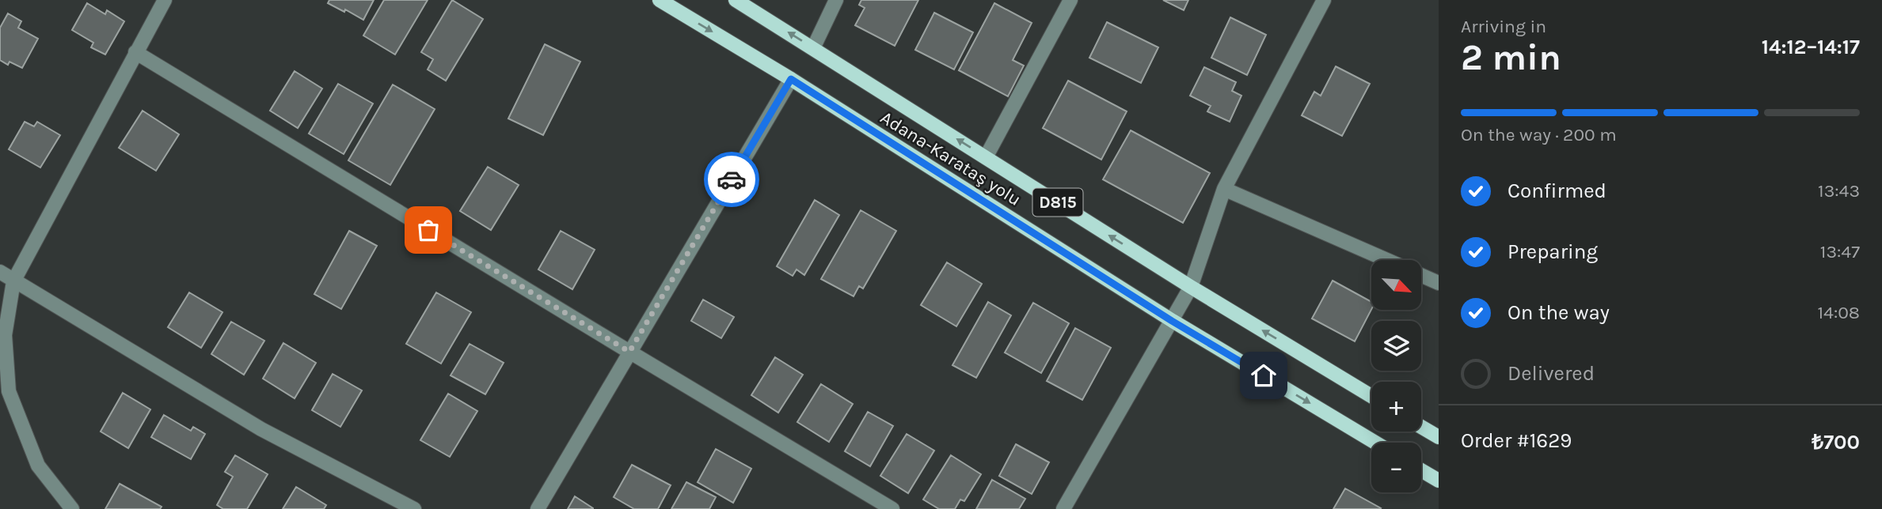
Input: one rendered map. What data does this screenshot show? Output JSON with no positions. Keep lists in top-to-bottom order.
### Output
{
  "streets": {
    "main road": ["Adana-Karataş yolu", "D815"]
  },
  "north": "bottom right",
  "page": {
    "heading": ["2 min", "Arriving in", "14:12–14:17"],
    "panel": ["Order #1629", "₺700"],
    "bar": "On the way · 200 m",
    "list": [
      ["Confirmed", "13:43"],
      ["Preparing", "13:47"],
      ["On the way", "14:08"],
      "Delivered"
    ],
    "map_buttons": ["+", "−"]
  }
}
